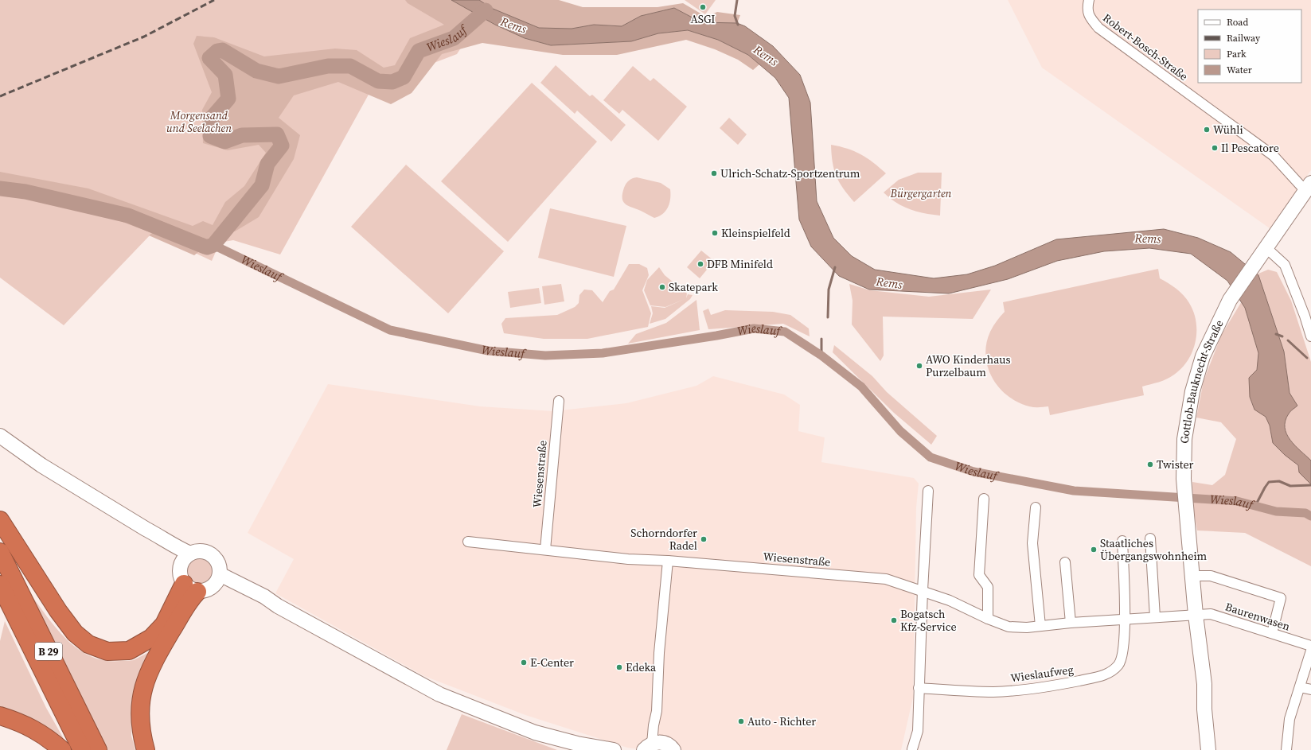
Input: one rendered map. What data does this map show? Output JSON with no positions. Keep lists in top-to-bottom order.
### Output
{
  "streets": {
    "highway": ["B 29"],
    "main road": ["Gottlob-Bauknecht-Straße"],
    "street": [
      "Robert-Bosch-Straße",
      "Wiesenstraße",
      "Baurenwasen",
      "Wieslaufweg"
    ]
  },
  "crossings": [
    ["Robert-Bosch-Straße", "Gottlob-Bauknecht-Straße"],
    ["Gottlob-Bauknecht-Straße", "Wiesenstraße"],
    ["Gottlob-Bauknecht-Straße", "Baurenwasen"],
    ["Wiesenstraße", "Baurenwasen"],
    ["Wiesenstraße", "Wieslaufweg"]
  ],
  "water": ["Rems", "Wieslauf"],
  "parks": ["Morgensand und Seelachen", "Bürgergarten"],
  "places": [
    "ASGI",
    "Wühli",
    "Il Pescatore",
    "Ulrich-Schatz-Sportzentrum",
    "Kleinspielfeld",
    "DFB Minifeld",
    "Skatepark",
    "AWO Kinderhaus Purzelbaum",
    "Twister",
    "Schorndorfer Radel",
    "Staatliches Übergangswohnheim",
    "Bogatsch Kfz-Service",
    "E-Center",
    "Edeka",
    "Auto - Richter"
  ],
  "legend": [
    "Road",
    "Railway",
    "Park",
    "Water"
  ]
}
